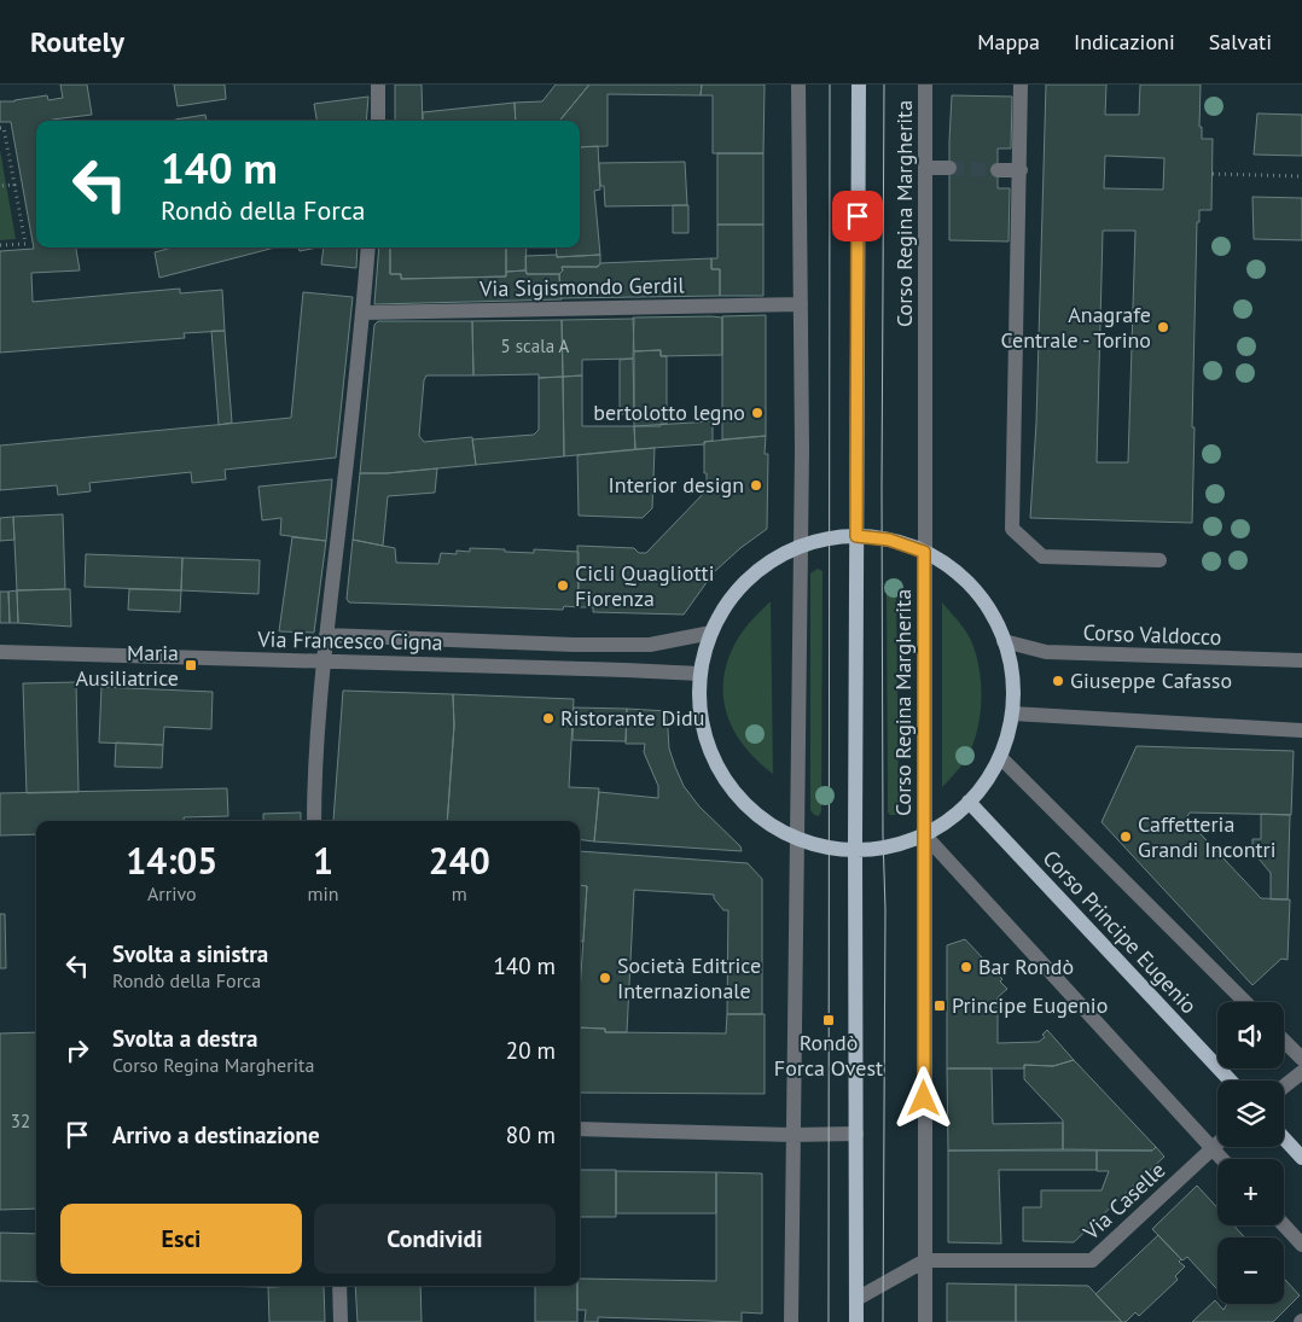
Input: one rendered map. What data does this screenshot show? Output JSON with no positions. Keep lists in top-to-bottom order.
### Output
{
  "streets": {
    "main road": ["Corso Principe Eugenio"],
    "street": [
      "Corso Regina Margherita",
      "Via Sigismondo Gerdil",
      "Corso Valdocco",
      "Via Francesco Cigna",
      "Via Caselle"
    ]
  },
  "crossings": [
    ["Corso Regina Margherita", "Via Caselle"]
  ],
  "places": {
    "other": [
      "Anagrafe Centrale - Torino",
      "bertolotto legno",
      "Interior design",
      "Cicli Quagliotti Fiorenza",
      "Giuseppe Cafasso",
      "Ristorante Didu",
      "Caffetteria Grandi Incontri",
      "Bar Rondò",
      "Società Editrice Internazionale"
    ],
    "transit": ["Maria Ausiliatrice", "Principe Eugenio", "Rondò Forca Ovest"]
  },
  "house_numbers": ["5 scala A", "32"],
  "page": {
    "header": "Routely",
    "nav": ["Mappa", "Indicazioni", "Salvati"],
    "turn": ["140 m", "Rondò della Forca"],
    "eta": [
      "14:05",
      "Arrivo",
      "1",
      "min",
      "240",
      "m"
    ],
    "list": [
      {
        "name": "Svolta a sinistra",
        "note": "Rondò della Forca",
        "value": "140 m"
      },
      {
        "name": "Svolta a destra",
        "note": "Corso Regina Margherita",
        "value": "20 m"
      },
      {
        "name": "Arrivo a destinazione",
        "value": "80 m"
      }
    ],
    "map_buttons": ["+", "−"],
    "buttons": ["Esci", "Condividi"]
  }
}
